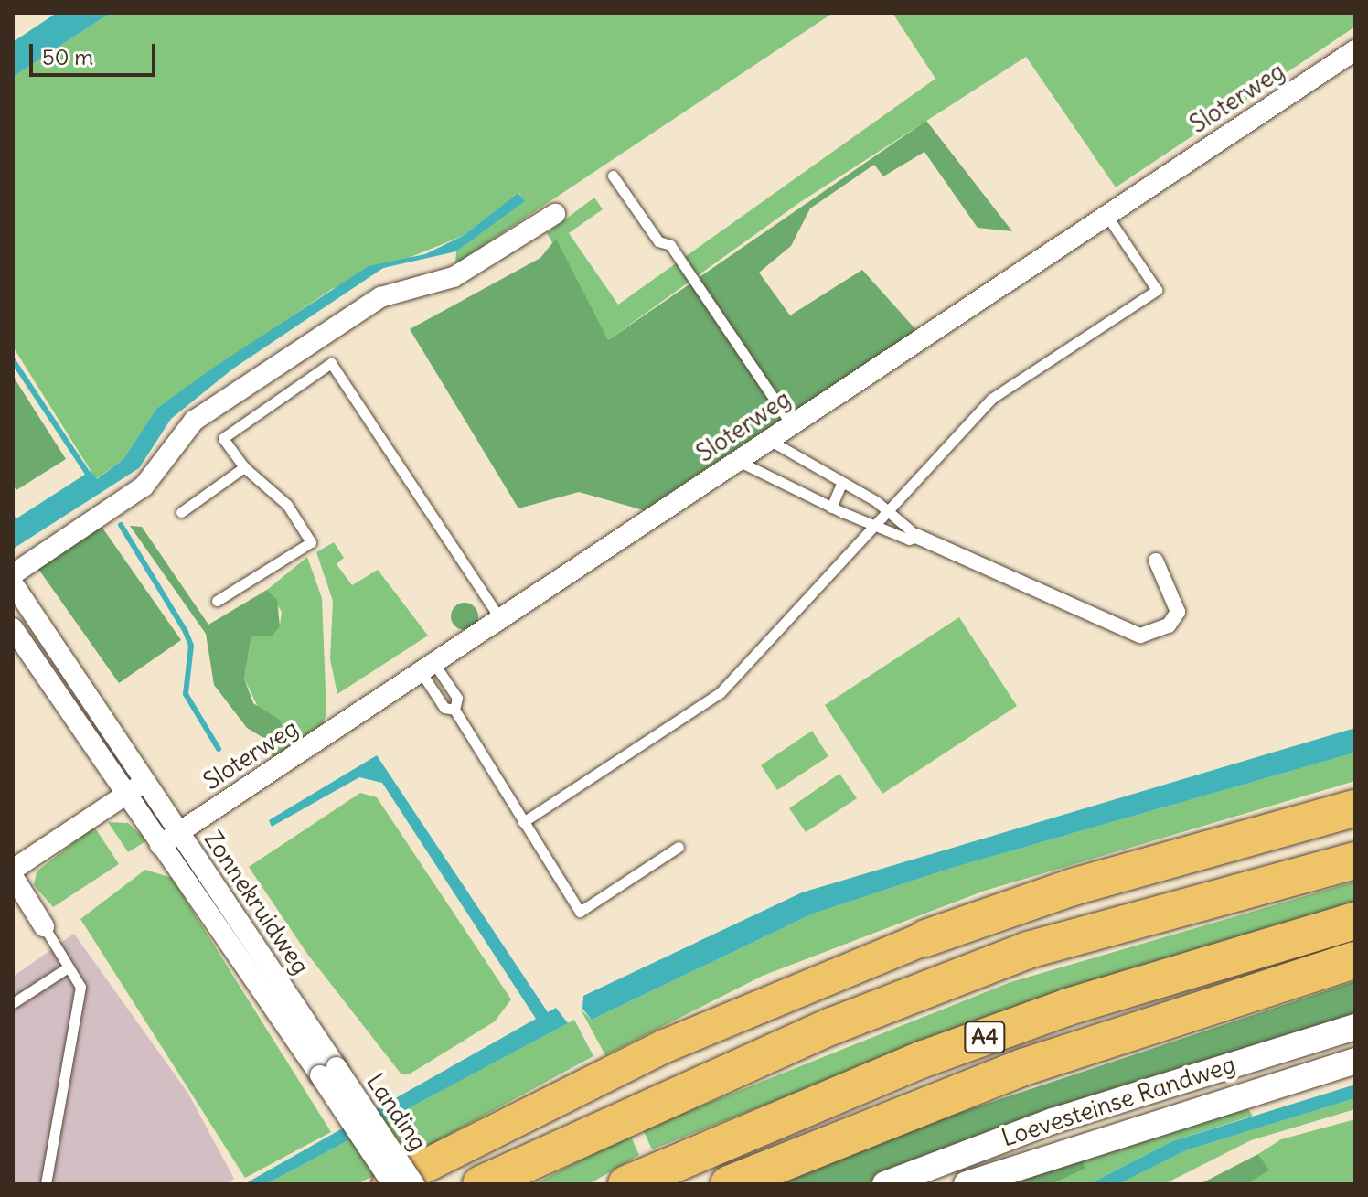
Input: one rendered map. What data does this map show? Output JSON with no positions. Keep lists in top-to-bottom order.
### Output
{
  "streets": {
    "highway": ["A4"],
    "street": [
      "Sloterweg",
      "Zonnekruidweg",
      "Loevesteinse Randweg",
      "Landing"
    ]
  },
  "crossings": [
    ["Sloterweg", "Zonnekruidweg"],
    ["Zonnekruidweg", "Landing"]
  ],
  "scale_bar": "50 m"
}
